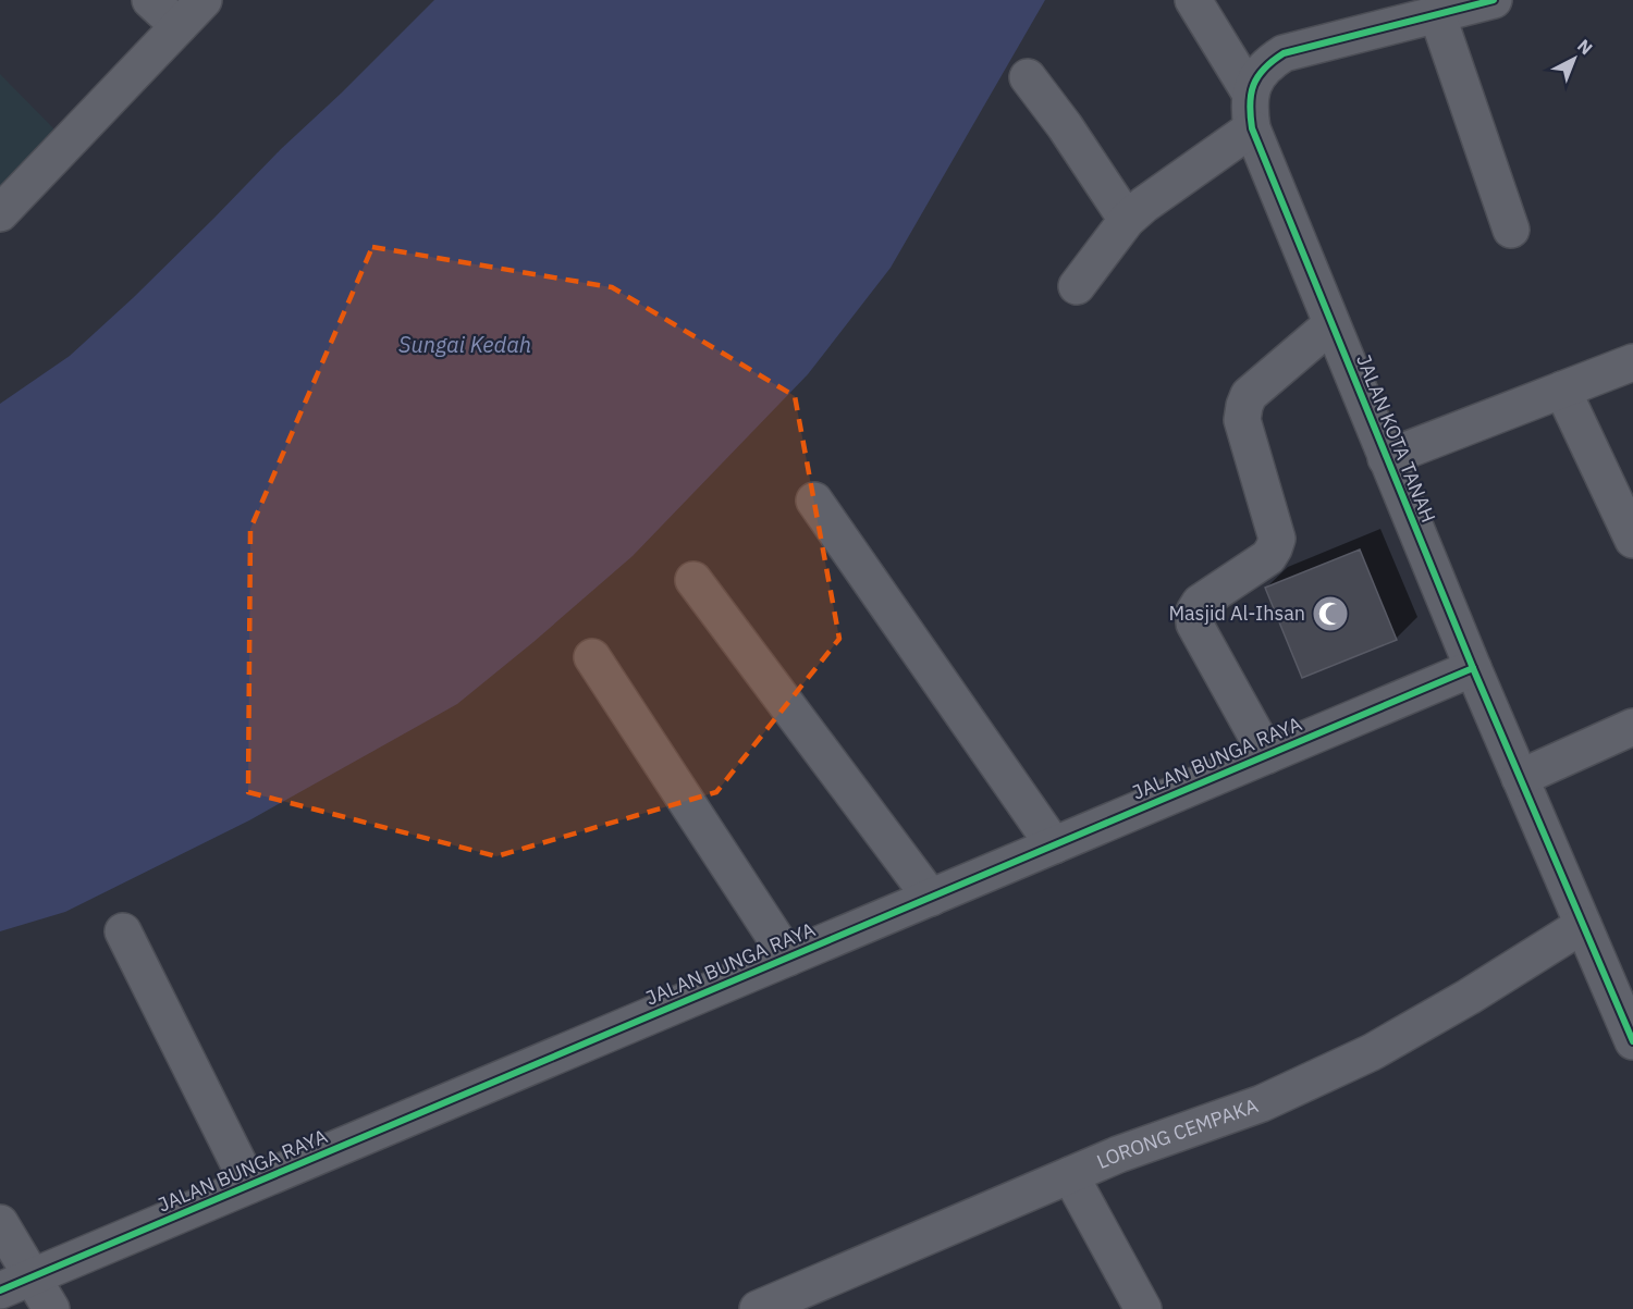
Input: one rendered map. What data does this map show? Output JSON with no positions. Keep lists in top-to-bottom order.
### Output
{
  "streets": {
    "street": ["JALAN KOTA TANAH", "JALAN BUNGA RAYA", "LORONG CEMPAKA"]
  },
  "crossings": [
    ["JALAN KOTA TANAH", "JALAN BUNGA RAYA"],
    ["JALAN KOTA TANAH", "LORONG CEMPAKA"]
  ],
  "water": ["Sungai Kedah"],
  "places": {
    "mosque": ["Masjid Al-Ihsan"]
  },
  "north": "top right"
}
